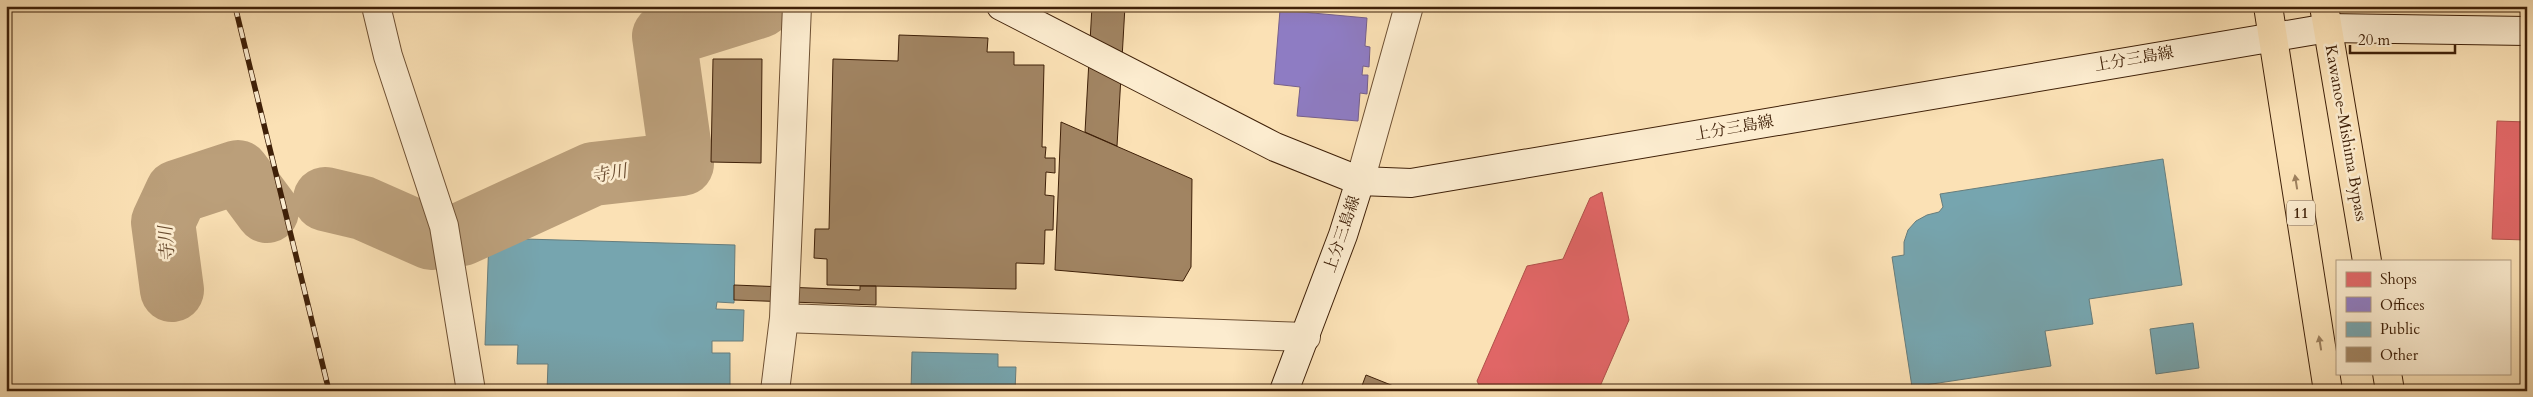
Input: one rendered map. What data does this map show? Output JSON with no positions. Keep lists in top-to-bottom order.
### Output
{
  "streets": {
    "highway": ["Kawanoe-Mishima Bypass", "11"],
    "street": ["上分三島線"]
  },
  "crossings": [
    ["上分三島線", "Kawanoe-Mishima Bypass"],
    ["上分三島線", "11"]
  ],
  "water": ["寺川"],
  "legend": [
    "Shops",
    "Offices",
    "Public",
    "Other"
  ],
  "scale_bar": "20 m"
}
